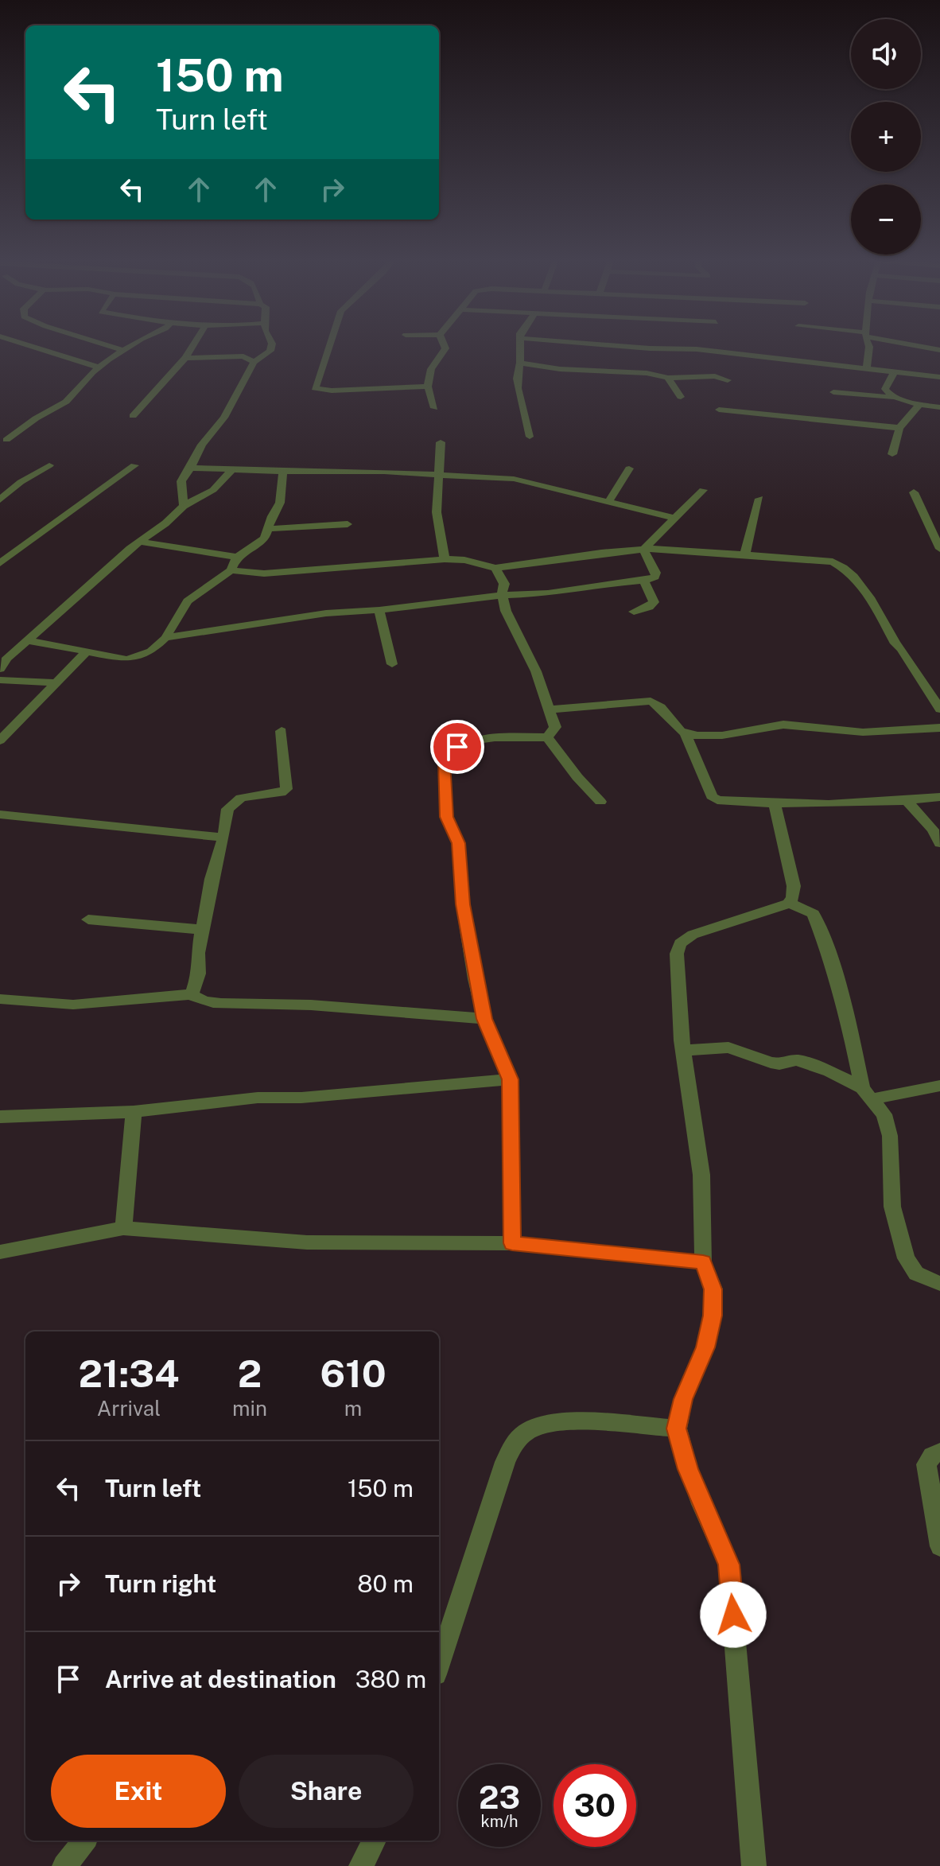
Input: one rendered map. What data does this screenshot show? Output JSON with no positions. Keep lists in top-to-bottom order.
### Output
{
  "page": {
    "map_buttons": ["+", "−"],
    "turn": ["150 m", "Turn left"],
    "eta": [
      "21:34",
      "Arrival",
      "2",
      "min",
      "610",
      "m"
    ],
    "list": [
      {
        "name": "Turn left",
        "value": "150 m"
      },
      {
        "name": "Turn right",
        "value": "80 m"
      },
      {
        "name": "Arrive at destination",
        "value": "380 m"
      }
    ],
    "buttons": ["Exit", "Share"],
    "speed": "23 km/h",
    "limit": "30"
  }
}
